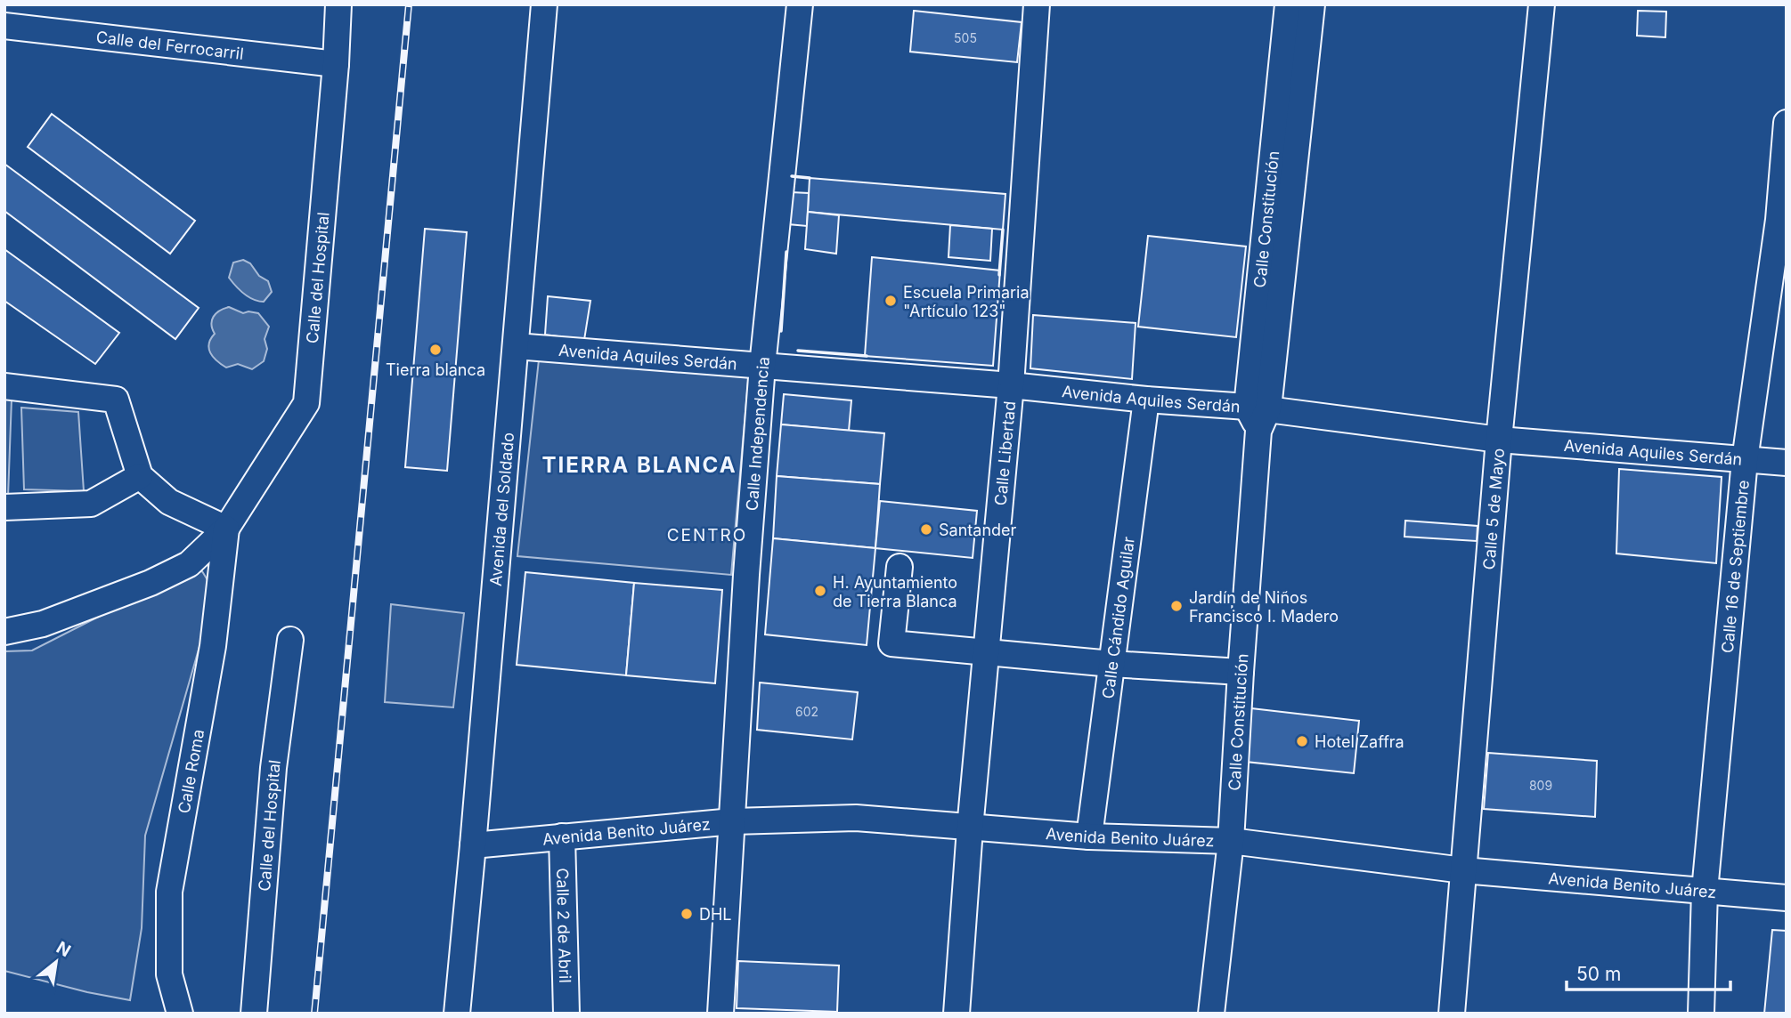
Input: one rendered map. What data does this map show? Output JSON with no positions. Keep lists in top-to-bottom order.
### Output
{
  "streets": {
    "street": [
      "Calle del Ferrocarril",
      "Calle Constitución",
      "Calle del Hospital",
      "Avenida Aquiles Serdán",
      "Calle Independencia",
      "Calle Libertad",
      "Avenida del Soldado",
      "Calle 5 de Mayo",
      "Calle 16 de Septiembre",
      "Calle Cándido Aguilar",
      "Calle Roma",
      "Avenida Benito Juárez",
      "Calle 2 de Abril"
    ]
  },
  "crossings": [
    ["Calle del Ferrocarril", "Calle del Hospital"],
    ["Calle Constitución", "Avenida Aquiles Serdán"],
    ["Calle Constitución", "Avenida Benito Juárez"],
    ["Calle del Hospital", "Calle Roma"],
    ["Avenida Aquiles Serdán", "Calle Independencia"],
    ["Avenida Aquiles Serdán", "Calle Libertad"],
    ["Avenida Aquiles Serdán", "Avenida del Soldado"],
    ["Avenida Aquiles Serdán", "Calle 5 de Mayo"],
    ["Avenida Aquiles Serdán", "Calle 16 de Septiembre"],
    ["Avenida Aquiles Serdán", "Calle Cándido Aguilar"],
    ["Calle Independencia", "Avenida Benito Juárez"],
    ["Calle Libertad", "Avenida Benito Juárez"],
    ["Avenida del Soldado", "Avenida Benito Juárez"],
    ["Calle 5 de Mayo", "Avenida Benito Juárez"],
    ["Calle 16 de Septiembre", "Avenida Benito Juárez"],
    ["Calle Cándido Aguilar", "Avenida Benito Juárez"],
    ["Avenida Benito Juárez", "Calle 2 de Abril"]
  ],
  "districts": ["TIERRA BLANCA", "CENTRO"],
  "places": [
    "Escuela Primaria \"Artículo 123\"",
    "Tierra blanca",
    "Santander",
    "H. Ayuntamiento de Tierra Blanca",
    "Jardín de Niños Francisco I. Madero",
    "Hotel Zaffra",
    "DHL"
  ],
  "house_numbers": ["505", "602", "809"],
  "scale_bar": "50 m",
  "north": "top right"
}
